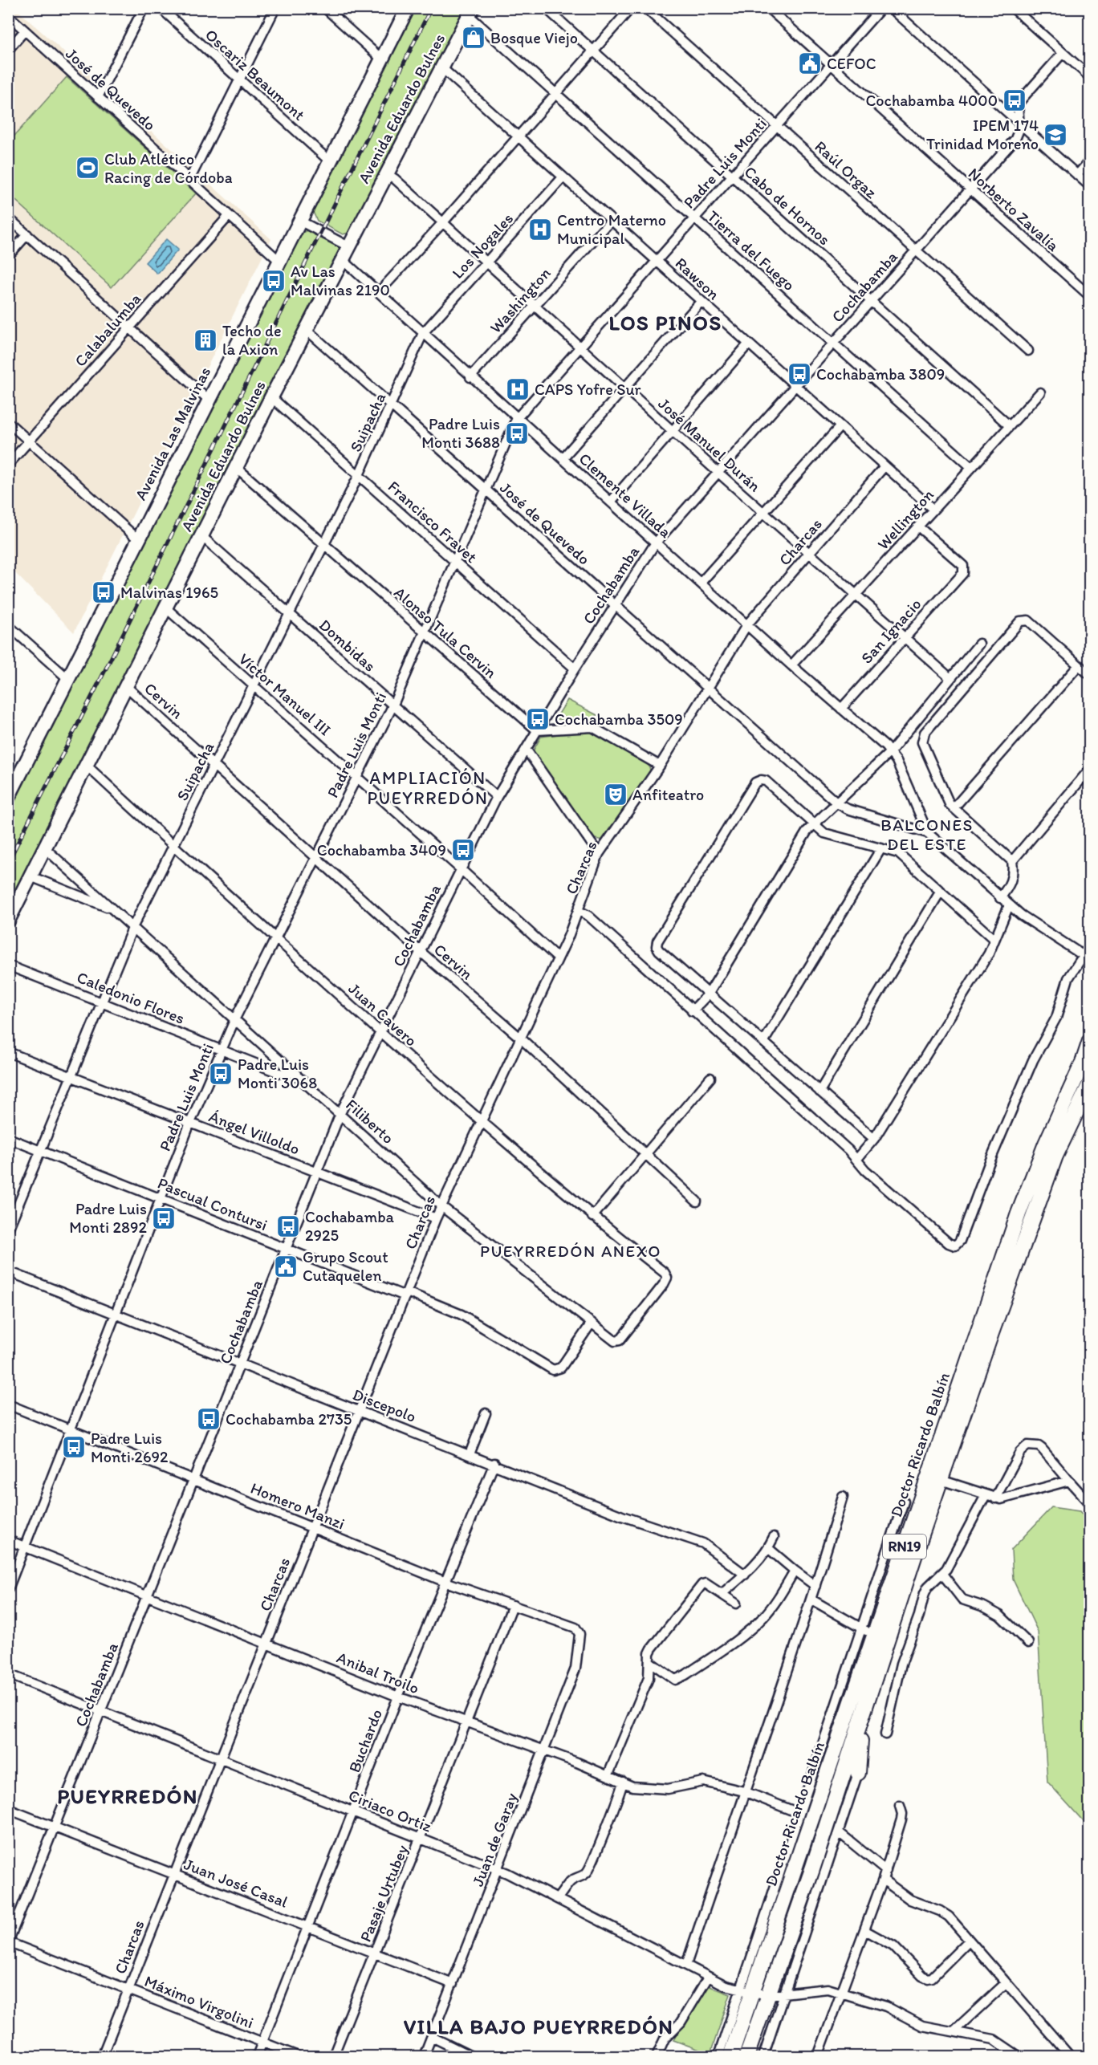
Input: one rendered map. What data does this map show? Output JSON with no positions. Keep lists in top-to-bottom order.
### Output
{
  "streets": {
    "main road": [
      "Avenida Eduardo Bulnes",
      "Avenida Las Malvinas",
      "Doctor Ricardo Balbín",
      "RN19"
    ],
    "street": [
      "Oscariz Beaumont",
      "José de Quevedo",
      "Padre Luis Monti",
      "Raúl Orgaz",
      "Cabo de Hornos",
      "Norberto Zavalía",
      "Los Nogales",
      "Tierra del Fuego",
      "Rawson",
      "Cochabamba",
      "Washington",
      "Calabalumba",
      "Suipacha",
      "José Manuel Durán",
      "Clemente Villada",
      "Wellington",
      "Francisco Fravet",
      "Charcas",
      "San Ignacio",
      "Alonso Tula Cervin",
      "Dombidas",
      "Víctor Manuel III",
      "Cervin",
      "Caledonio Flores",
      "Juan Cavero",
      "Filiberto",
      "Ángel Villoldo",
      "Pascual Contursi",
      "Discepolo",
      "Homero Manzi",
      "Anibal Troilo",
      "Buchardo",
      "Ciriaco Ortiz",
      "Juan de Garay",
      "Juan José Casal",
      "Pasaje Urtubey",
      "Máximo Virgolini"
    ]
  },
  "crossings": [
    ["Oscariz Beaumont", "Avenida Las Malvinas"],
    ["José de Quevedo", "Avenida Eduardo Bulnes"],
    ["José de Quevedo", "Padre Luis Monti"],
    ["José de Quevedo", "Cochabamba"],
    ["José de Quevedo", "Calabalumba"],
    ["José de Quevedo", "Suipacha"],
    ["José de Quevedo", "Avenida Las Malvinas"],
    ["José de Quevedo", "Clemente Villada"],
    ["José de Quevedo", "Charcas"],
    ["Avenida Eduardo Bulnes", "Tierra del Fuego"],
    ["Avenida Eduardo Bulnes", "Rawson"],
    ["Avenida Eduardo Bulnes", "José Manuel Durán"],
    ["Avenida Eduardo Bulnes", "Clemente Villada"],
    ["Avenida Eduardo Bulnes", "Francisco Fravet"],
    ["Avenida Eduardo Bulnes", "Alonso Tula Cervin"],
    ["Avenida Eduardo Bulnes", "Dombidas"],
    ["Avenida Eduardo Bulnes", "Víctor Manuel III"],
    ["Avenida Eduardo Bulnes", "Cervin"],
    ["Avenida Eduardo Bulnes", "Juan Cavero"],
    ["Avenida Eduardo Bulnes", "Filiberto"],
    ["Padre Luis Monti", "Raúl Orgaz"],
    ["Padre Luis Monti", "Cabo de Hornos"],
    ["Padre Luis Monti", "Norberto Zavalía"],
    ["Padre Luis Monti", "Tierra del Fuego"],
    ["Padre Luis Monti", "Rawson"],
    ["Padre Luis Monti", "José Manuel Durán"],
    ["Padre Luis Monti", "Clemente Villada"],
    ["Padre Luis Monti", "Francisco Fravet"],
    ["Padre Luis Monti", "Alonso Tula Cervin"],
    ["Padre Luis Monti", "Dombidas"],
    ["Padre Luis Monti", "Víctor Manuel III"],
    ["Padre Luis Monti", "Cervin"],
    ["Padre Luis Monti", "Caledonio Flores"],
    ["Padre Luis Monti", "Juan Cavero"],
    ["Padre Luis Monti", "Filiberto"],
    ["Padre Luis Monti", "Ángel Villoldo"],
    ["Padre Luis Monti", "Pascual Contursi"],
    ["Padre Luis Monti", "Discepolo"],
    ["Padre Luis Monti", "Homero Manzi"],
    ["Padre Luis Monti", "Anibal Troilo"],
    ["Raúl Orgaz", "Cochabamba"],
    ["Cabo de Hornos", "Cochabamba"],
    ["Cabo de Hornos", "Wellington"],
    ["Norberto Zavalía", "Cochabamba"],
    ["Los Nogales", "Rawson"],
    ["Los Nogales", "Suipacha"],
    ["Los Nogales", "José Manuel Durán"],
    ["Los Nogales", "Clemente Villada"],
    ["Tierra del Fuego", "Cochabamba"],
    ["Tierra del Fuego", "Wellington"],
    ["Rawson", "Cochabamba"],
    ["Rawson", "Washington"],
    ["Rawson", "Wellington"],
    ["Rawson", "Charcas"],
    ["Cochabamba", "José Manuel Durán"],
    ["Cochabamba", "Clemente Villada"],
    ["Cochabamba", "Francisco Fravet"],
    ["Cochabamba", "Alonso Tula Cervin"],
    ["Cochabamba", "Dombidas"],
    ["Cochabamba", "Víctor Manuel III"],
    ["Cochabamba", "Cervin"],
    ["Cochabamba", "Juan Cavero"],
    ["Cochabamba", "Filiberto"],
    ["Cochabamba", "Ángel Villoldo"],
    ["Cochabamba", "Pascual Contursi"],
    ["Cochabamba", "Discepolo"],
    ["Cochabamba", "Homero Manzi"],
    ["Cochabamba", "Anibal Troilo"],
    ["Cochabamba", "Ciriaco Ortiz"],
    ["Cochabamba", "Juan José Casal"],
    ["Cochabamba", "Máximo Virgolini"],
    ["Washington", "José Manuel Durán"],
    ["Washington", "Clemente Villada"],
    ["Suipacha", "Clemente Villada"],
    ["Suipacha", "Francisco Fravet"],
    ["Suipacha", "Alonso Tula Cervin"],
    ["Suipacha", "Dombidas"],
    ["Suipacha", "Víctor Manuel III"],
    ["Suipacha", "Cervin"],
    ["Suipacha", "Caledonio Flores"],
    ["Suipacha", "Juan Cavero"],
    ["Suipacha", "Filiberto"],
    ["Suipacha", "Ángel Villoldo"],
    ["Suipacha", "Pascual Contursi"],
    ["José Manuel Durán", "Wellington"],
    ["José Manuel Durán", "Charcas"],
    ["José Manuel Durán", "San Ignacio"],
    ["Clemente Villada", "Wellington"],
    ["Clemente Villada", "Charcas"],
    ["Clemente Villada", "San Ignacio"],
    ["Wellington", "San Ignacio"],
    ["Charcas", "Víctor Manuel III"],
    ["Charcas", "Cervin"],
    ["Charcas", "Juan Cavero"],
    ["Charcas", "Filiberto"],
    ["Charcas", "Ángel Villoldo"],
    ["Charcas", "Pascual Contursi"],
    ["Charcas", "Discepolo"],
    ["Charcas", "Homero Manzi"],
    ["Charcas", "Anibal Troilo"],
    ["Charcas", "Ciriaco Ortiz"],
    ["Charcas", "Juan José Casal"],
    ["Charcas", "Máximo Virgolini"],
    ["Caledonio Flores", "Filiberto"],
    ["Juan Cavero", "Filiberto"],
    ["Filiberto", "Pascual Contursi"],
    ["Discepolo", "Buchardo"],
    ["Doctor Ricardo Balbín", "Ciriaco Ortiz"],
    ["Homero Manzi", "Buchardo"],
    ["Homero Manzi", "Juan de Garay"],
    ["Homero Manzi", "Pasaje Urtubey"],
    ["Anibal Troilo", "Buchardo"],
    ["Anibal Troilo", "Juan de Garay"],
    ["Anibal Troilo", "Pasaje Urtubey"],
    ["Buchardo", "Ciriaco Ortiz"],
    ["Buchardo", "Juan José Casal"],
    ["Buchardo", "Máximo Virgolini"],
    ["Ciriaco Ortiz", "Juan de Garay"],
    ["Ciriaco Ortiz", "Pasaje Urtubey"],
    ["Juan de Garay", "Juan José Casal"],
    ["Juan José Casal", "Pasaje Urtubey"]
  ],
  "districts": [
    "LOS PINOS",
    "AMPLIACIÓN PUEYRREDÓN",
    "BALCONES DEL ESTE",
    "PUEYRREDÓN ANEXO",
    "PUEYRREDÓN",
    "VILLA BAJO PUEYRREDÓN"
  ],
  "places": {
    "shop": ["Bosque Viejo"],
    "public building": ["CEFOC", "Grupo Scout Cutaquelen"],
    "bus stop": [
      "Cochabamba 4000",
      "Av Las Malvinas 2190",
      "Cochabamba 3809",
      "Padre Luis Monti 3688",
      "Malvinas 1965",
      "Cochabamba 3509",
      "Cochabamba 3409",
      "Padre Luis Monti 3068",
      "Padre Luis Monti 2892",
      "Cochabamba 2925",
      "Cochabamba 2735",
      "Padre Luis Monti 2692"
    ],
    "school or university": ["IPEM 174 Trinidad Moreno"],
    "sports": ["Club Atlético Racing de Córdoba"],
    "hospital": ["Centro Materno Municipal", "CAPS Yofre Sur"],
    "building": ["Techo de la Axion"],
    "theatre": ["Anfiteatro"]
  }
}
